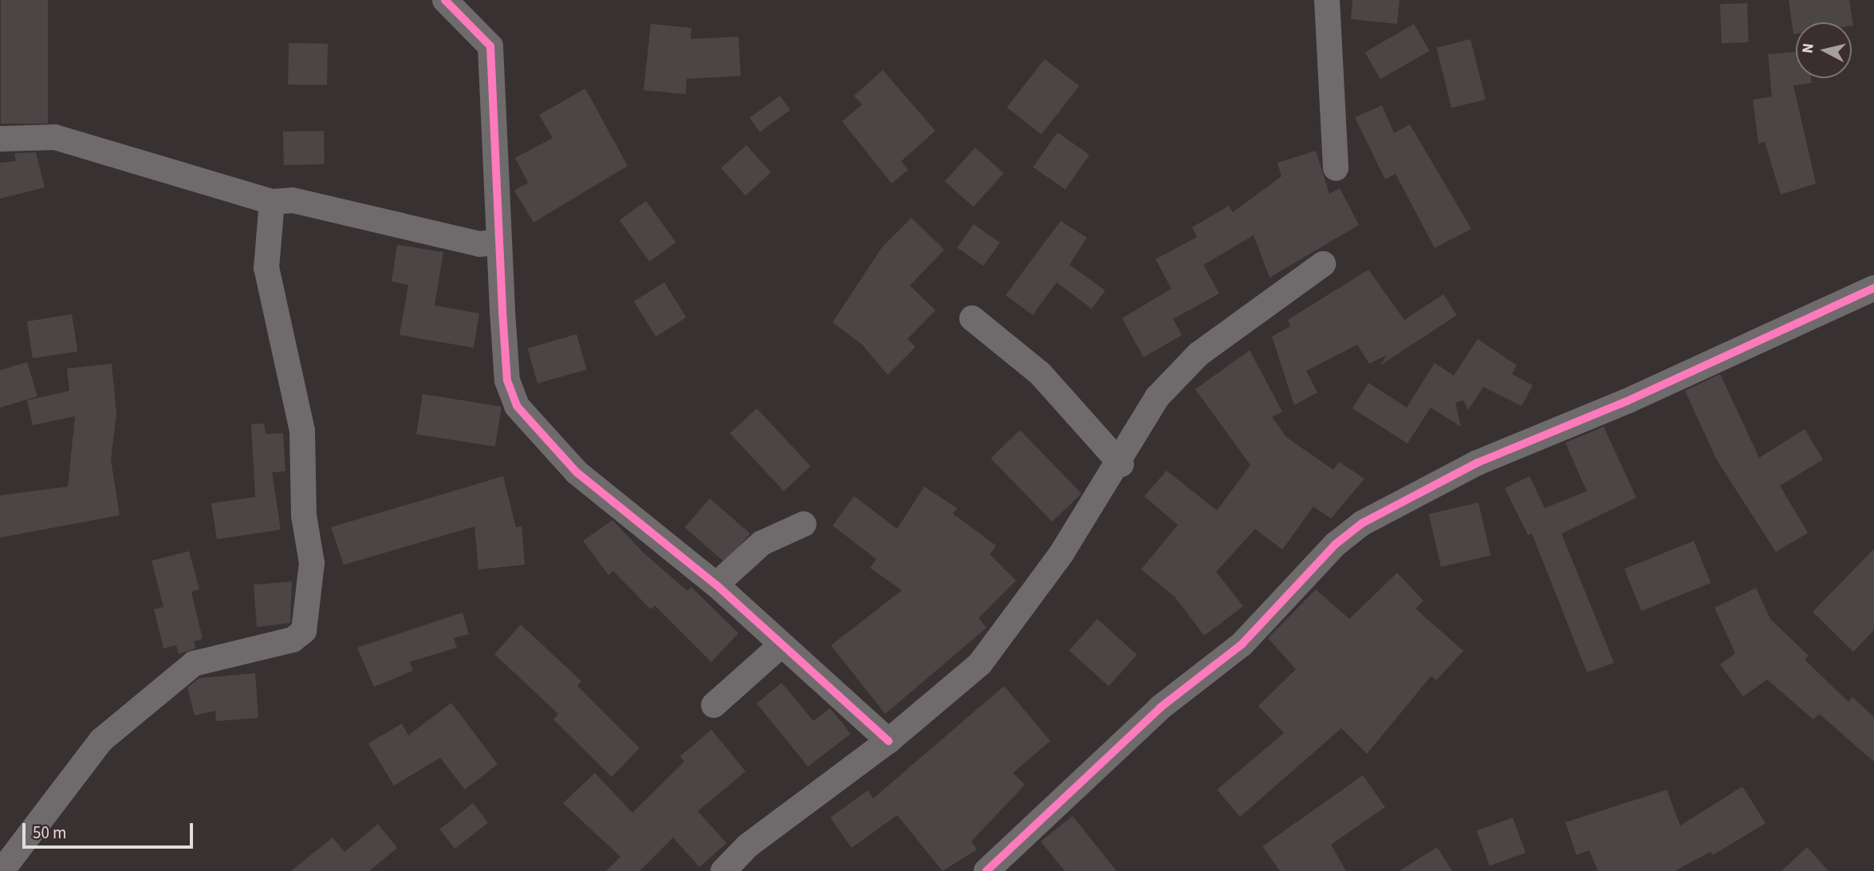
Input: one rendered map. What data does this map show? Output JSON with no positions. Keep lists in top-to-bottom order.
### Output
{
  "scale_bar": "50 m",
  "north": "left"
}
